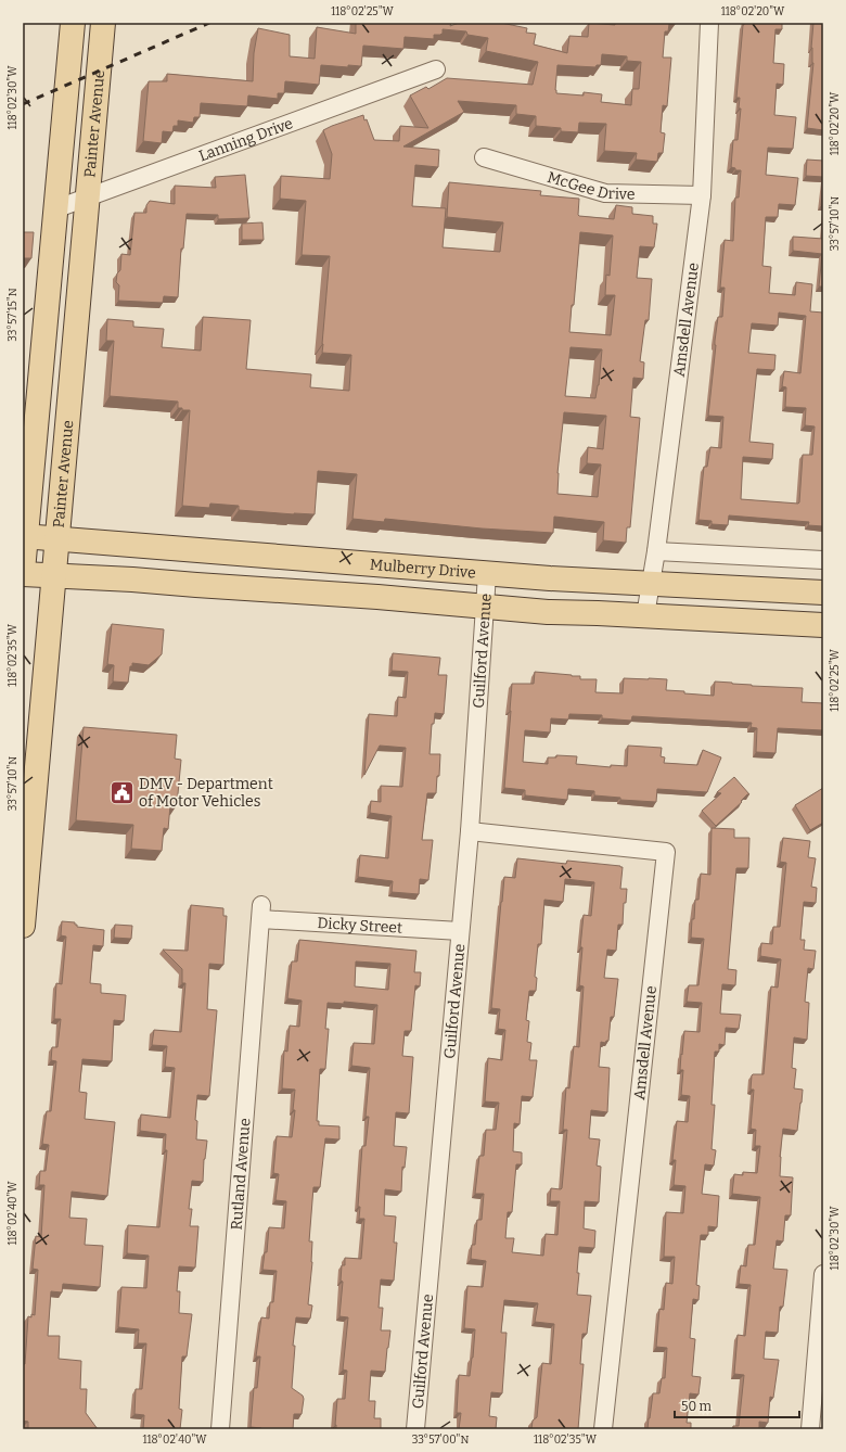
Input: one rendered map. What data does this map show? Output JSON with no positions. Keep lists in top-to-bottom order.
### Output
{
  "streets": {
    "main road": ["Painter Avenue", "Mulberry Drive"],
    "street": [
      "Lanning Drive",
      "McGee Drive",
      "Amsdell Avenue",
      "Guilford Avenue",
      "Dicky Street",
      "Rutland Avenue"
    ]
  },
  "crossings": [
    ["Painter Avenue", "Lanning Drive"],
    ["Painter Avenue", "Mulberry Drive"],
    ["McGee Drive", "Amsdell Avenue"],
    ["Amsdell Avenue", "Mulberry Drive"],
    ["Amsdell Avenue", "Guilford Avenue"],
    ["Mulberry Drive", "Guilford Avenue"],
    ["Guilford Avenue", "Dicky Street"],
    ["Dicky Street", "Rutland Avenue"]
  ],
  "places": {
    "public building": ["DMV - Department of Motor Vehicles"]
  },
  "scale_bar": "50 m",
  "coordinates": [
    "118°02'25\"W",
    "118°02'20\"W",
    "118°02'30\"W",
    "33°57'10\"N",
    "33°57'15\"N",
    "118°02'35\"W",
    "118°02'40\"W",
    "33°57'00\"N"
  ]
}
